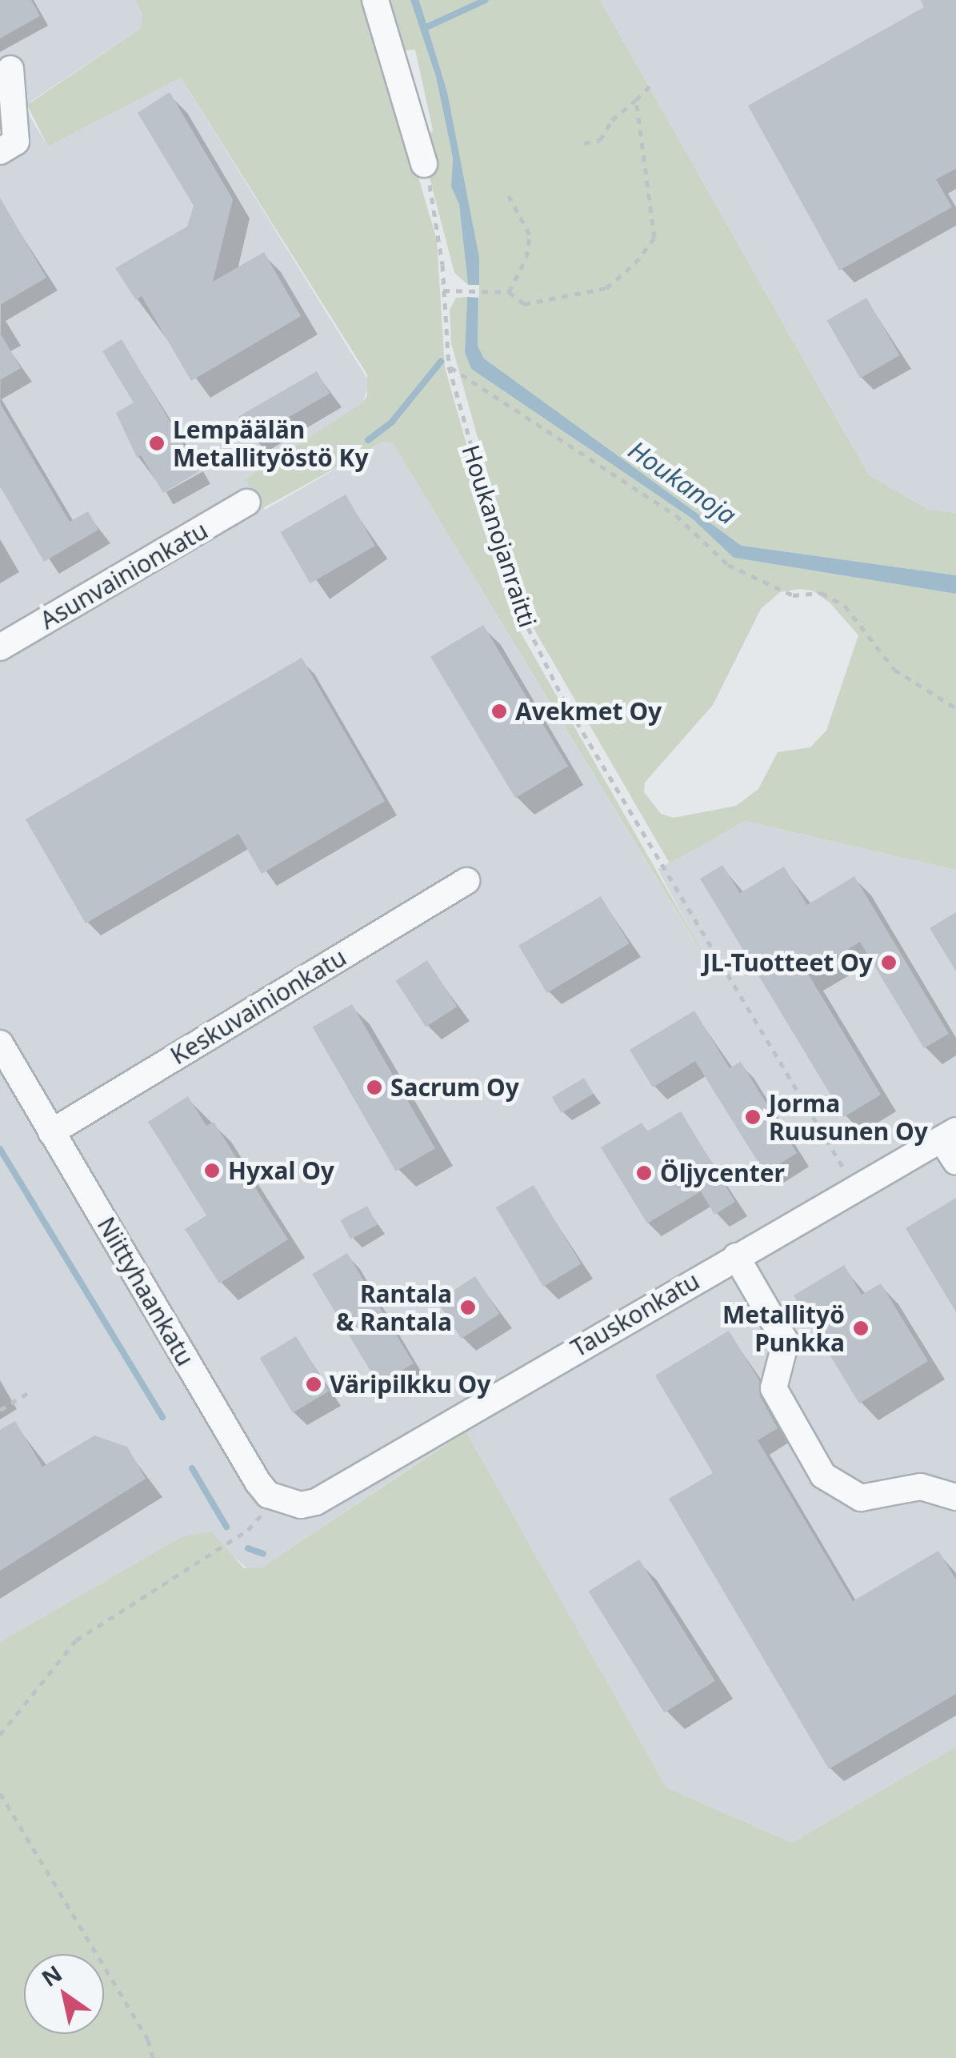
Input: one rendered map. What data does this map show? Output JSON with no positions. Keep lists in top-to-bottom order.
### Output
{
  "streets": {
    "street": [
      "Asunvainionkatu",
      "Keskuvainionkatu",
      "Niittyhaankatu",
      "Tauskonkatu"
    ],
    "path": ["Houkanojanraitti"]
  },
  "crossings": [
    ["Houkanojanraitti", "Tauskonkatu"],
    ["Keskuvainionkatu", "Niittyhaankatu"],
    ["Niittyhaankatu", "Tauskonkatu"]
  ],
  "water": ["Houkanoja"],
  "places": [
    "Lempäälän Metallityöstö Ky",
    "Avekmet Oy",
    "JL-Tuotteet Oy",
    "Sacrum Oy",
    "Jorma Ruusunen Oy",
    "Hyxal Oy",
    "Öljycenter",
    "Rantala & Rantala",
    "Metallityö Punkka",
    "Väripilkku Oy"
  ],
  "north": "top left"
}
